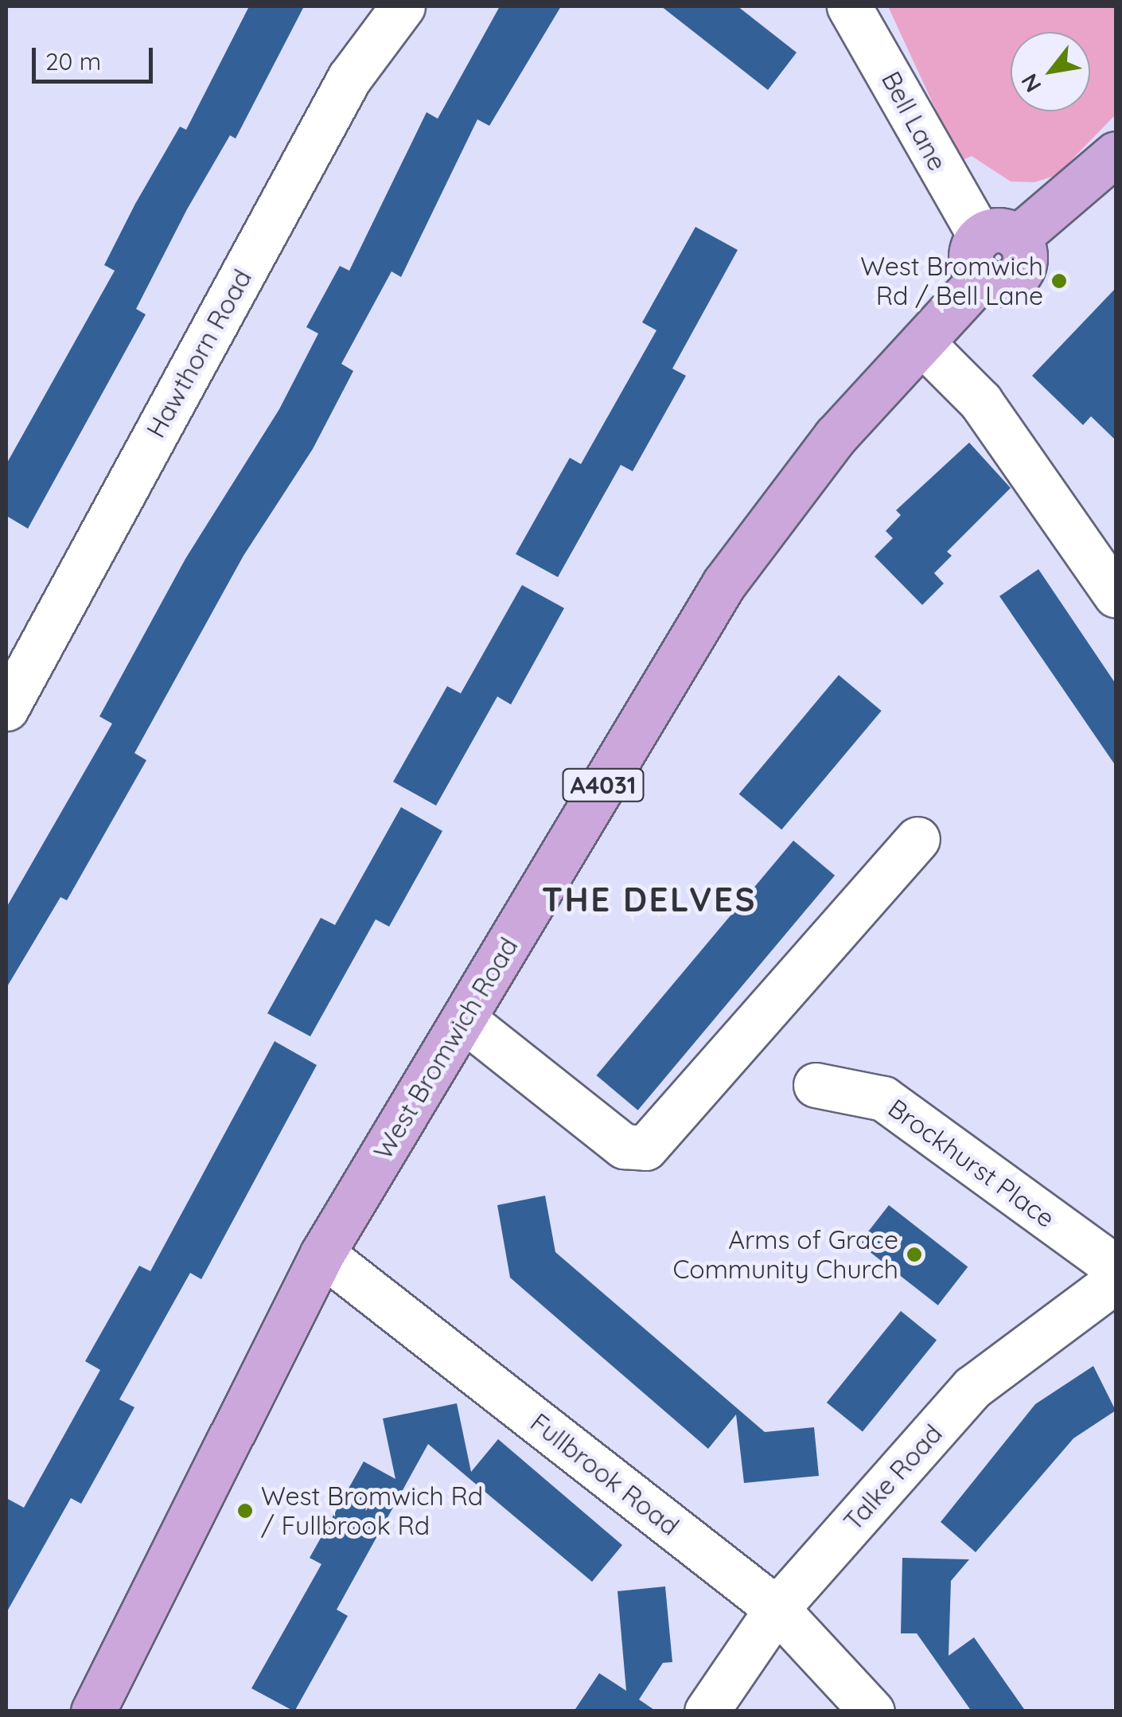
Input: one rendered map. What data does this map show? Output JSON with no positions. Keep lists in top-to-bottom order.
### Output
{
  "streets": {
    "main road": ["A4031", "West Bromwich Road"],
    "street": [
      "Bell Lane",
      "Hawthorn Road",
      "Brockhurst Place",
      "Fullbrook Road",
      "Talke Road"
    ]
  },
  "crossings": [
    ["Bell Lane", "West Bromwich Road"],
    ["West Bromwich Road", "Fullbrook Road"],
    ["Fullbrook Road", "Talke Road"]
  ],
  "districts": ["THE DELVES"],
  "places": ["West Bromwich Rd / Bell Lane", "Arms of Grace Community Church", "West Bromwich Rd / Fullbrook Rd"],
  "scale_bar": "20 m",
  "north": "bottom left"
}
